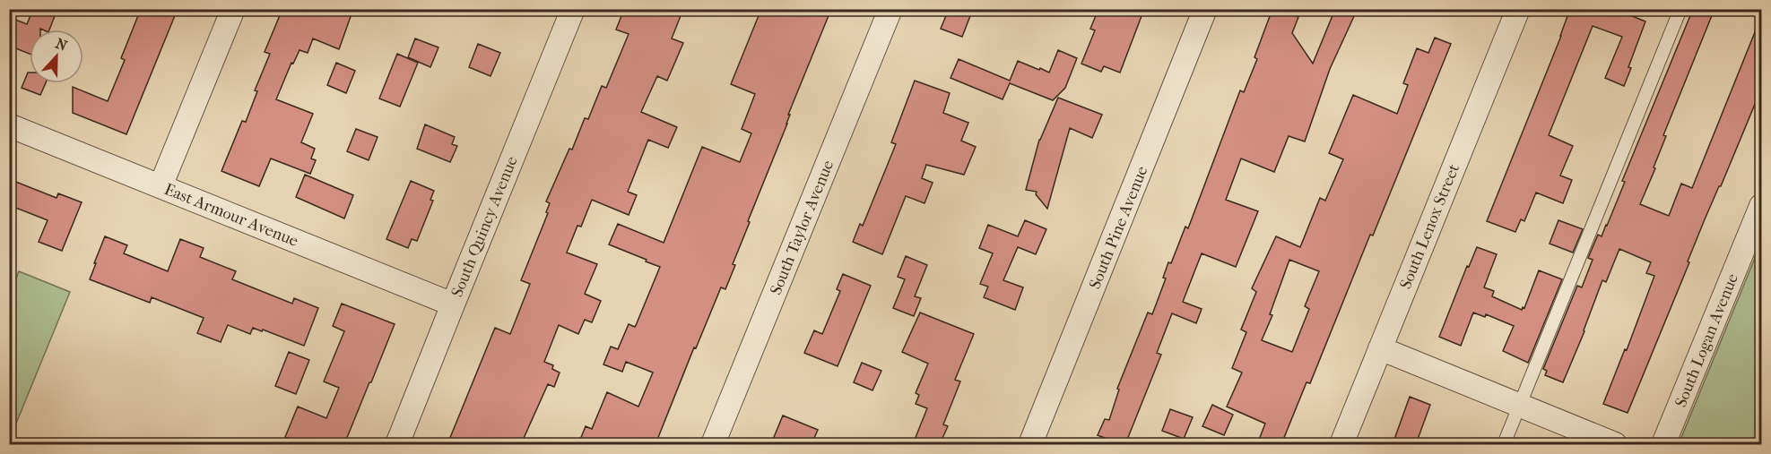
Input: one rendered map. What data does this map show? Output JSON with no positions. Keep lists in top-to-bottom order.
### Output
{
  "streets": {
    "street": [
      "East Armour Avenue",
      "South Quincy Avenue",
      "South Lenox Street",
      "South Taylor Avenue",
      "South Pine Avenue",
      "South Logan Avenue"
    ]
  },
  "crossings": [
    ["East Armour Avenue", "South Quincy Avenue"]
  ],
  "north": "top"
}
